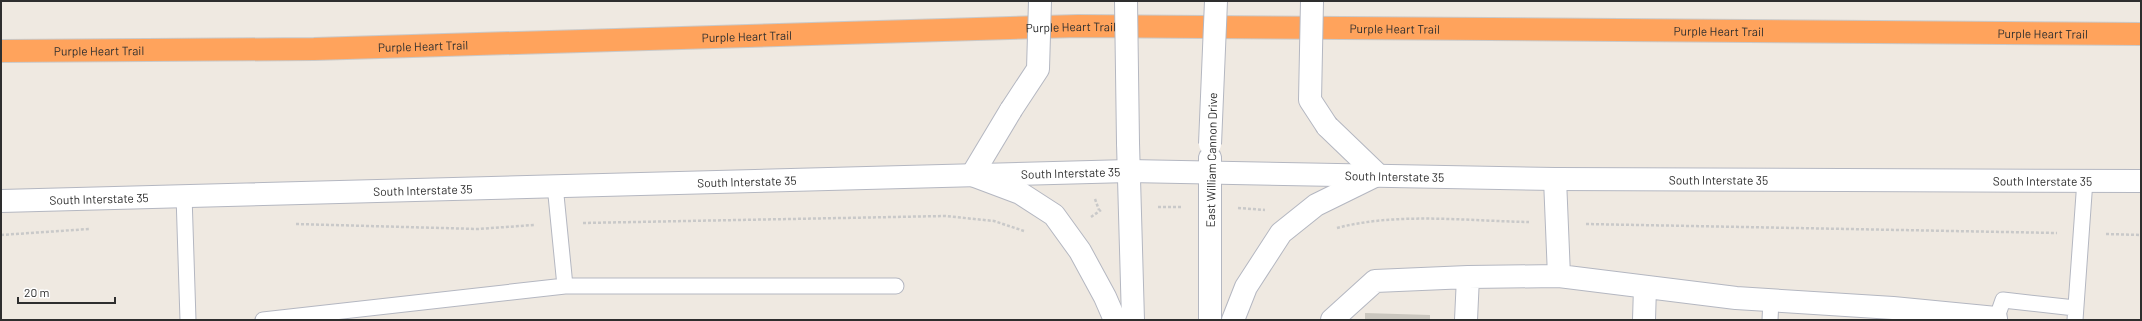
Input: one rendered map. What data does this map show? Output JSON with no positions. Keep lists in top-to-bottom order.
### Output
{
  "streets": {
    "highway": ["Purple Heart Trail"],
    "main road": ["East William Cannon Drive", "South Interstate 35"]
  },
  "crossings": [
    ["East William Cannon Drive", "South Interstate 35"]
  ],
  "scale_bar": "20 m"
}
